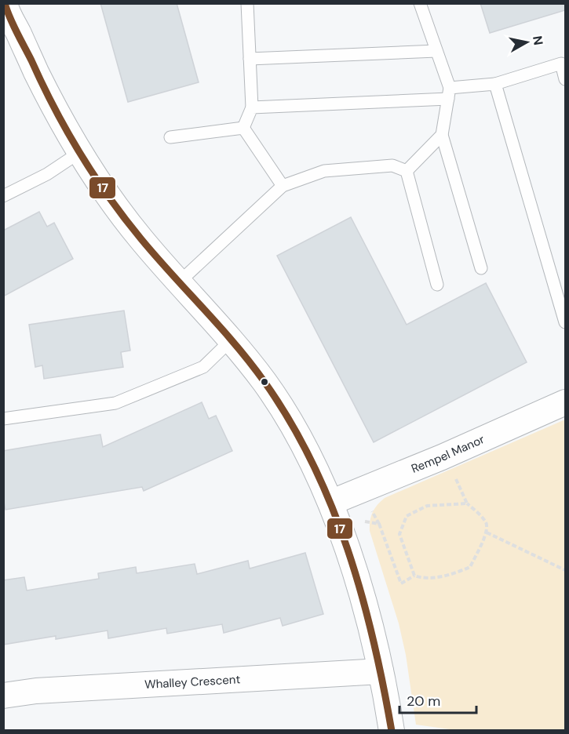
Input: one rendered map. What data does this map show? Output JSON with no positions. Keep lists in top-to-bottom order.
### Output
{
  "streets": {
    "street": ["Rempel Manor", "Whalley Crescent"]
  },
  "lines": ["transit line 17"],
  "scale_bar": "20 m",
  "north": "right"
}
